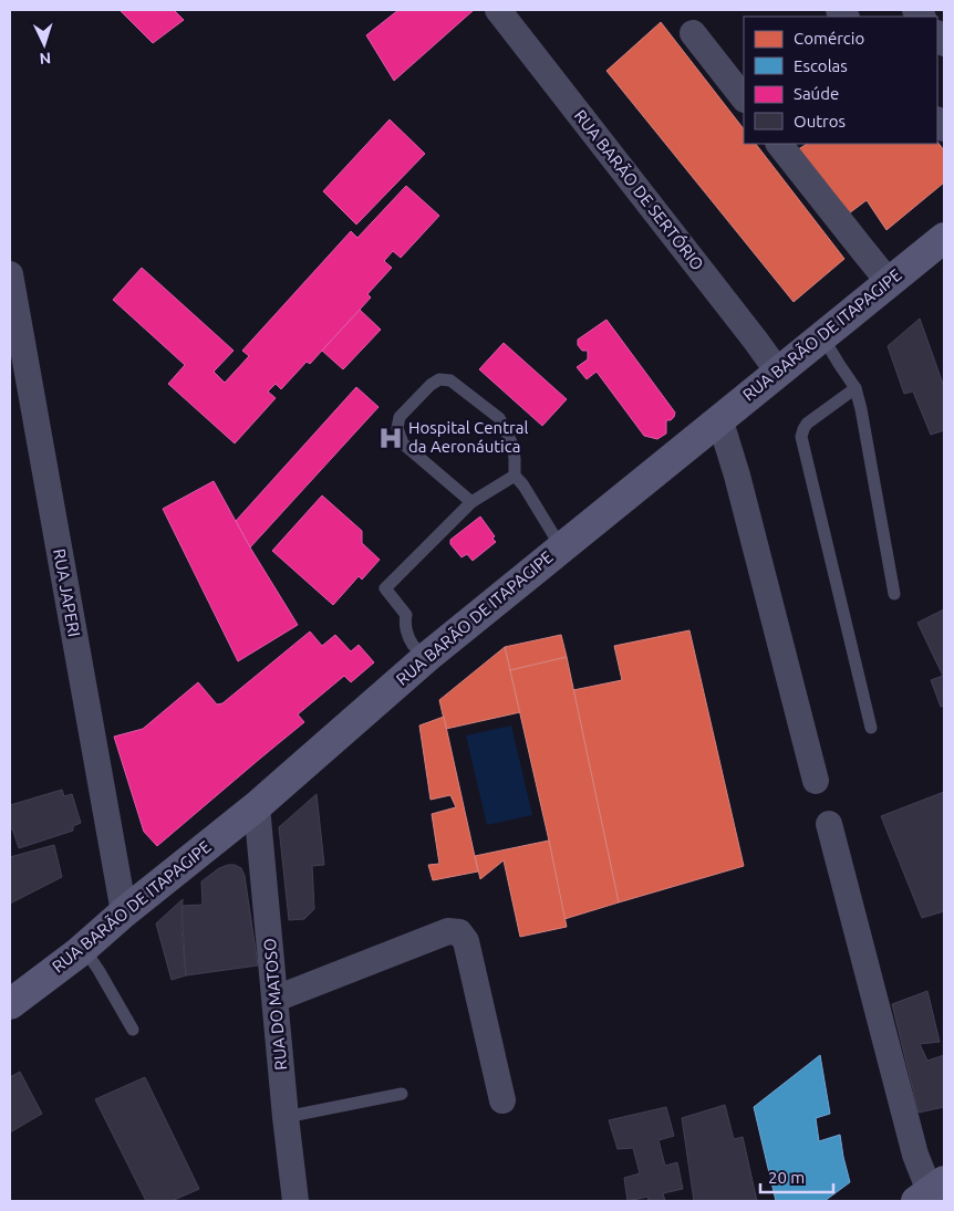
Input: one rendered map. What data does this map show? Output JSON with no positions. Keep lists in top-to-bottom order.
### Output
{
  "streets": {
    "street": [
      "RUA BARÃO DE SERTÓRIO",
      "RUA BARÃO DE ITAPAGIPE",
      "RUA JAPERI",
      "RUA DO MATOSO"
    ]
  },
  "crossings": [
    ["RUA BARÃO DE SERTÓRIO", "RUA BARÃO DE ITAPAGIPE"],
    ["RUA BARÃO DE ITAPAGIPE", "RUA JAPERI"],
    ["RUA BARÃO DE ITAPAGIPE", "RUA DO MATOSO"]
  ],
  "places": {
    "hospital": ["Hospital Central da Aeronáutica"]
  },
  "legend": [
    "Comércio",
    "Escolas",
    "Saúde",
    "Outros"
  ],
  "scale_bar": "20 m",
  "north": "bottom"
}
